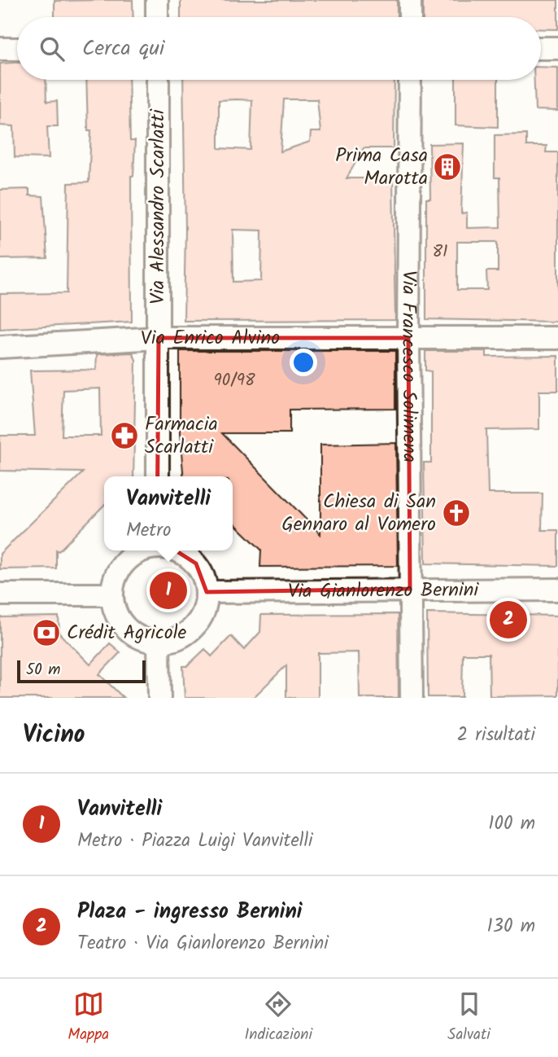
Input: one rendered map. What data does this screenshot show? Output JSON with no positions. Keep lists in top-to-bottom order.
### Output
{
  "streets": {
    "street": [
      "Via Alessandro Scarlatti",
      "Via Enrico Alvino",
      "Via Francesco Solimena",
      "Via Gianlorenzo Bernini"
    ]
  },
  "crossings": [
    ["Via Alessandro Scarlatti", "Via Enrico Alvino"],
    ["Via Enrico Alvino", "Via Francesco Solimena"],
    ["Via Francesco Solimena", "Via Gianlorenzo Bernini"]
  ],
  "places": {
    "building": ["Prima Casa Marotta"],
    "pharmacy": ["Farmacia Scarlatti"],
    "church": ["Chiesa di San Gennaro al Vomero"],
    "bank": ["Crédit Agricole"]
  },
  "house_numbers": ["81", "90/98"],
  "scale_bar": "50 m",
  "page": {
    "search": "Cerca qui",
    "popup": ["Vanvitelli", "Metro"],
    "pins": ["1", "2"],
    "scale": "50 m",
    "heading": ["Vicino", "2 risultati"],
    "list": [
      {
        "mark": "1",
        "name": "Vanvitelli",
        "note": "Metro · Piazza Luigi Vanvitelli",
        "value": "100 m"
      },
      {
        "mark": "2",
        "name": "Plaza - ingresso Bernini",
        "note": "Teatro · Via Gianlorenzo Bernini",
        "value": "130 m"
      }
    ],
    "nav": ["Mappa", "Indicazioni", "Salvati"]
  }
}
